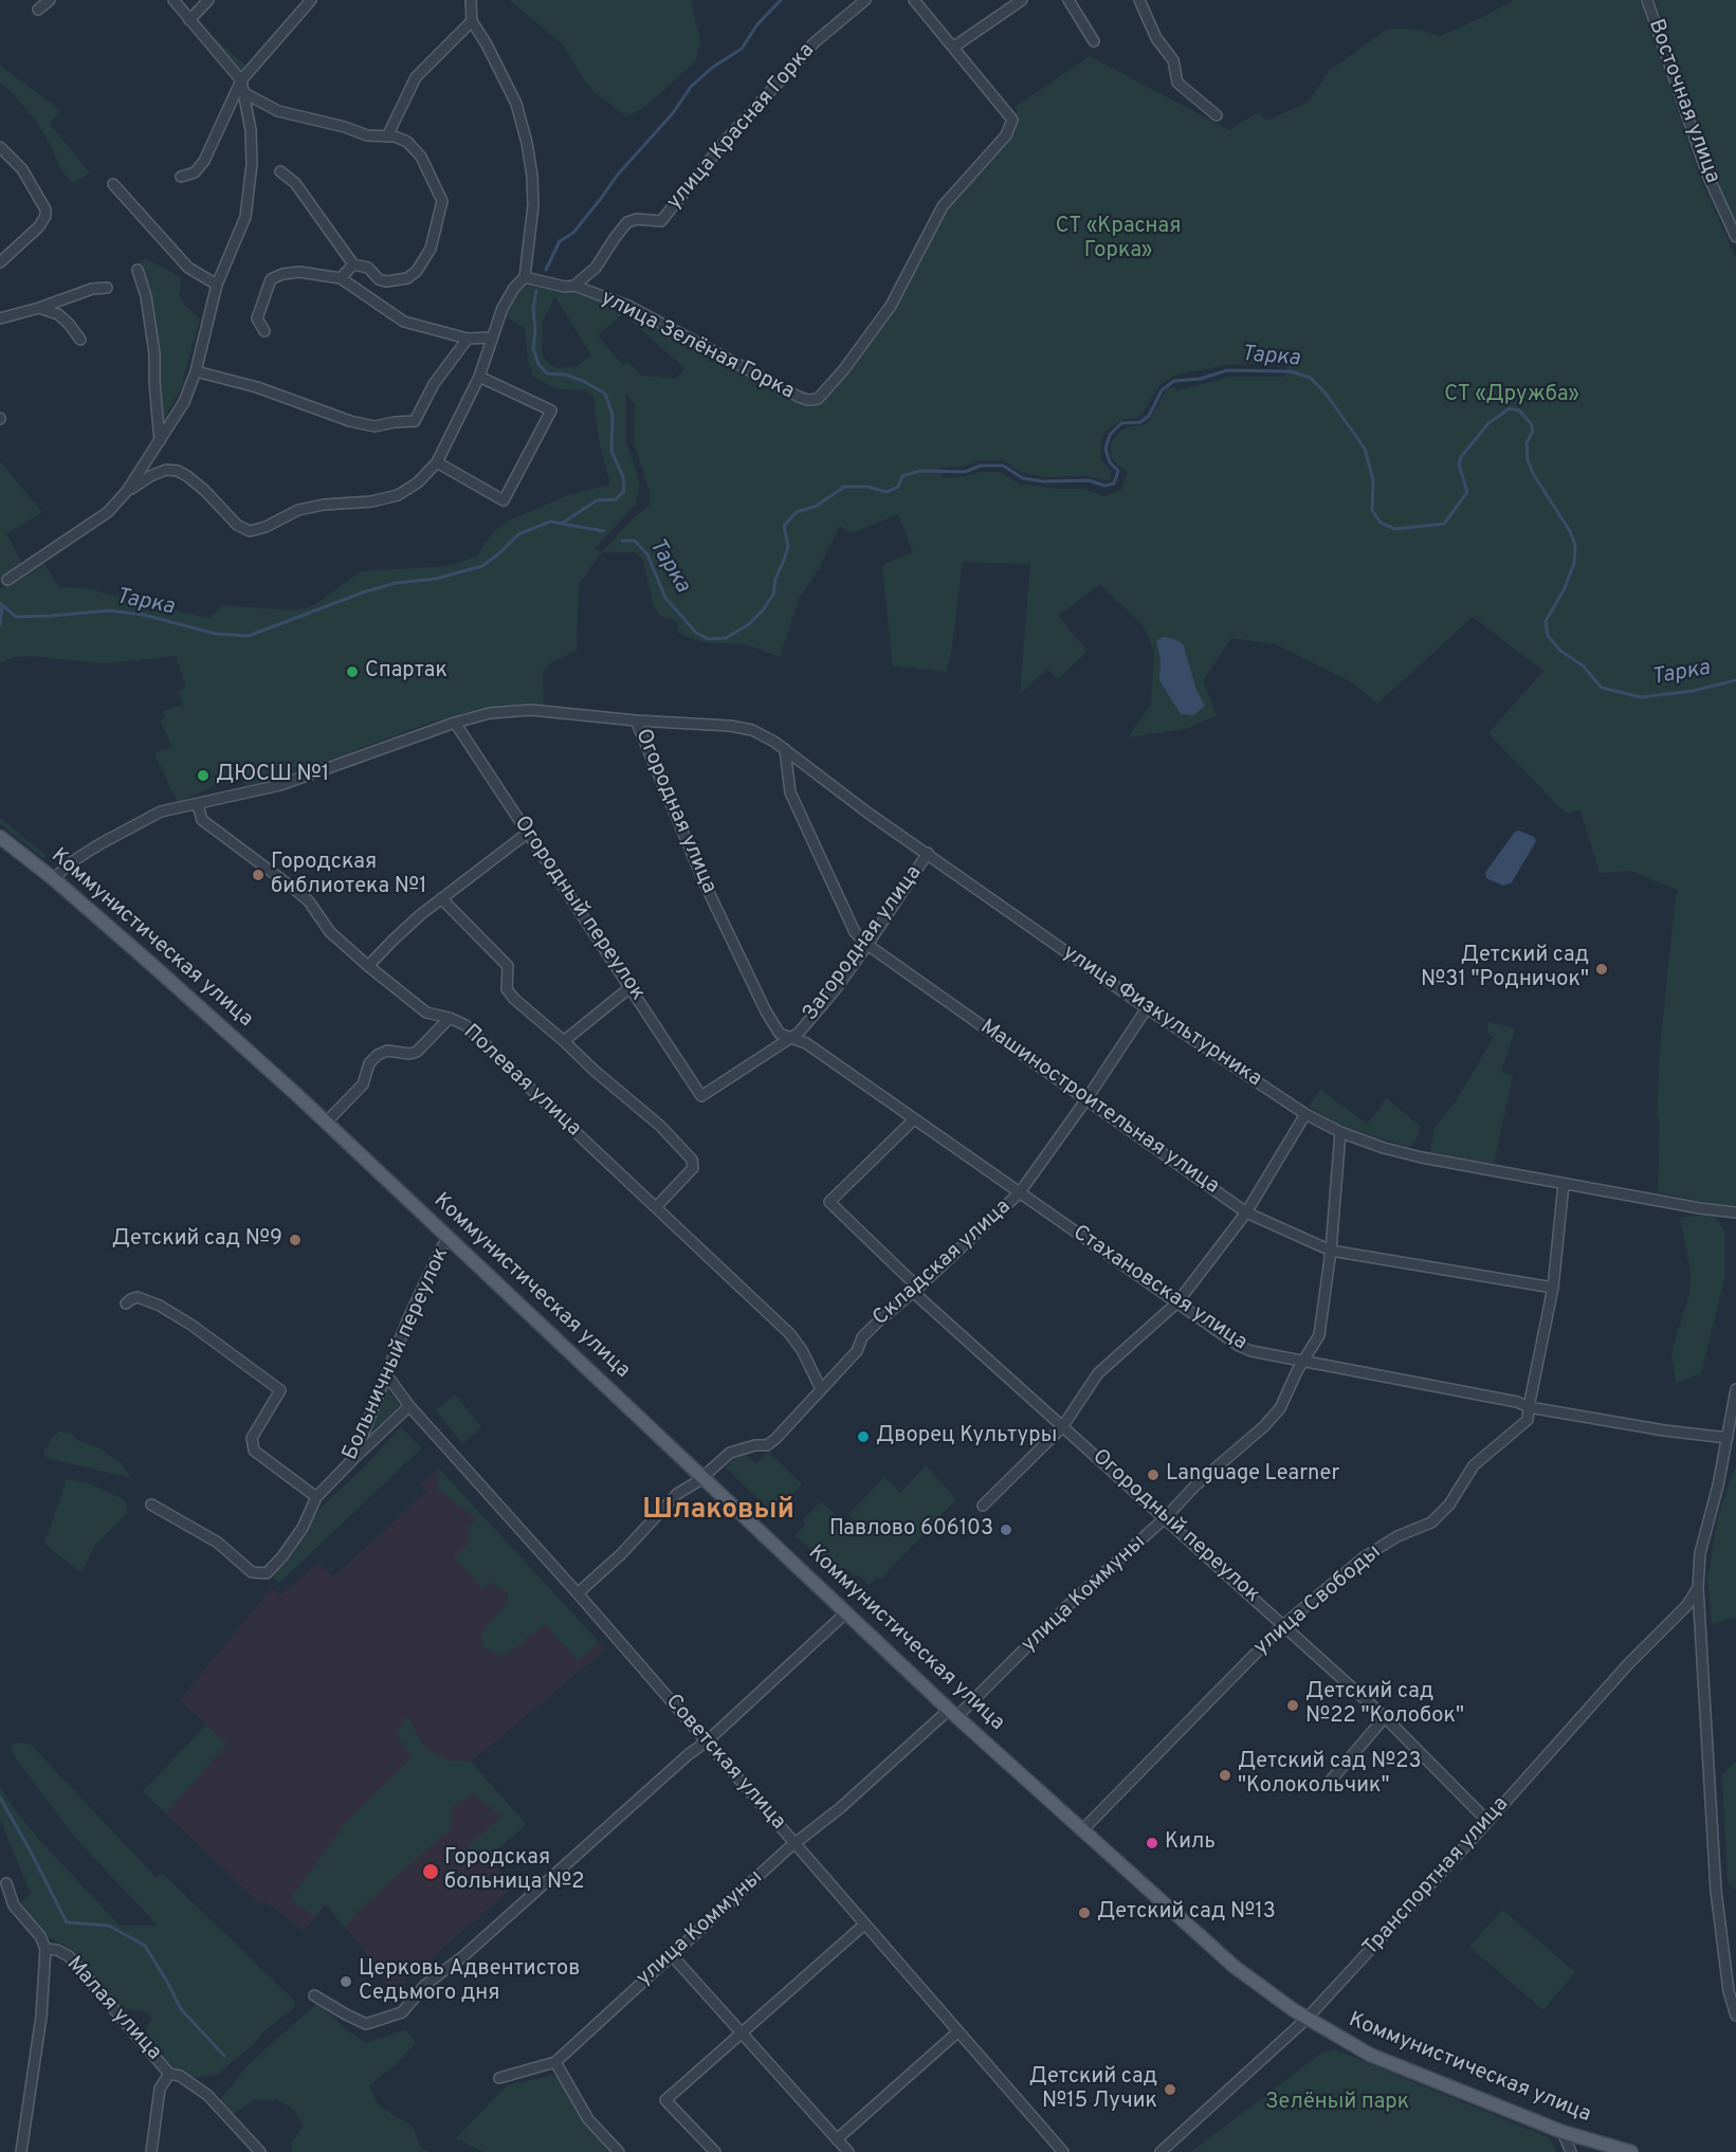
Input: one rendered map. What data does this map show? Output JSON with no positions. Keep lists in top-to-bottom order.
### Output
{
  "streets": {
    "main road": ["Коммунистическая улица"],
    "street": [
      "Восточная улица",
      "улица Красная Горка",
      "улица Зелёная Горка",
      "Огородная улица",
      "Огородный переулок",
      "Загородная улица",
      "улица Физкультурника",
      "Полевая улица",
      "Машиностроительная улица",
      "Складская улица",
      "Стахановская улица",
      "Больничный переулок",
      "улица Коммуны",
      "улица Свободы",
      "Советская улица",
      "Транспортная улица",
      "Малая улица"
    ]
  },
  "crossings": [
    ["улица Красная Горка", "улица Зелёная Горка"],
    ["Огородная улица", "Огородный переулок"],
    ["Огородная улица", "Коммунистическая улица"],
    ["Огородная улица", "Загородная улица"],
    ["Огородная улица", "улица Физкультурника"],
    ["Огородная улица", "Полевая улица"],
    ["Огородная улица", "Стахановская улица"],
    ["Огородный переулок", "Загородная улица"],
    ["Огородный переулок", "Складская улица"],
    ["Огородный переулок", "Стахановская улица"],
    ["Огородный переулок", "улица Коммуны"],
    ["Огородный переулок", "улица Свободы"],
    ["Огородный переулок", "Транспортная улица"],
    ["Коммунистическая улица", "Складская улица"],
    ["Коммунистическая улица", "Больничный переулок"],
    ["Коммунистическая улица", "улица Коммуны"],
    ["Коммунистическая улица", "улица Свободы"],
    ["Коммунистическая улица", "Транспортная улица"],
    ["Загородная улица", "улица Физкультурника"],
    ["Загородная улица", "Машиностроительная улица"],
    ["Загородная улица", "Стахановская улица"],
    ["улица Физкультурника", "Машиностроительная улица"],
    ["улица Физкультурника", "Складская улица"],
    ["улица Физкультурника", "улица Коммуны"],
    ["улица Физкультурника", "улица Свободы"],
    ["Полевая улица", "Складская улица"],
    ["Машиностроительная улица", "Складская улица"],
    ["Машиностроительная улица", "улица Коммуны"],
    ["Машиностроительная улица", "улица Свободы"],
    ["Складская улица", "Стахановская улица"],
    ["Складская улица", "Советская улица"],
    ["Стахановская улица", "улица Коммуны"],
    ["Стахановская улица", "улица Свободы"],
    ["Больничный переулок", "Советская улица"],
    ["улица Коммуны", "Советская улица"]
  ],
  "districts": ["Шлаковый"],
  "water": ["Тарка"],
  "parks": ["СТ «Красная Горка»", "СТ «Дружба»", "Зелёный парк"],
  "places": [
    "Спартак",
    "ДЮСШ №1",
    "Городская библиотека №1",
    "Детский сад №31 \"Родничок\"",
    "Детский сад №9",
    "Дворец Культуры",
    "Language Learner",
    "Павлово 606103",
    "Детский сад №22 \"Колобок\"",
    "Детский сад №23 \"Колокольчик\"",
    "Киль",
    "Городская больница №2",
    "Детский сад №13",
    "Церковь Адвентистов Седьмого дня",
    "Детский сад №15 Лучик"
  ]
}
